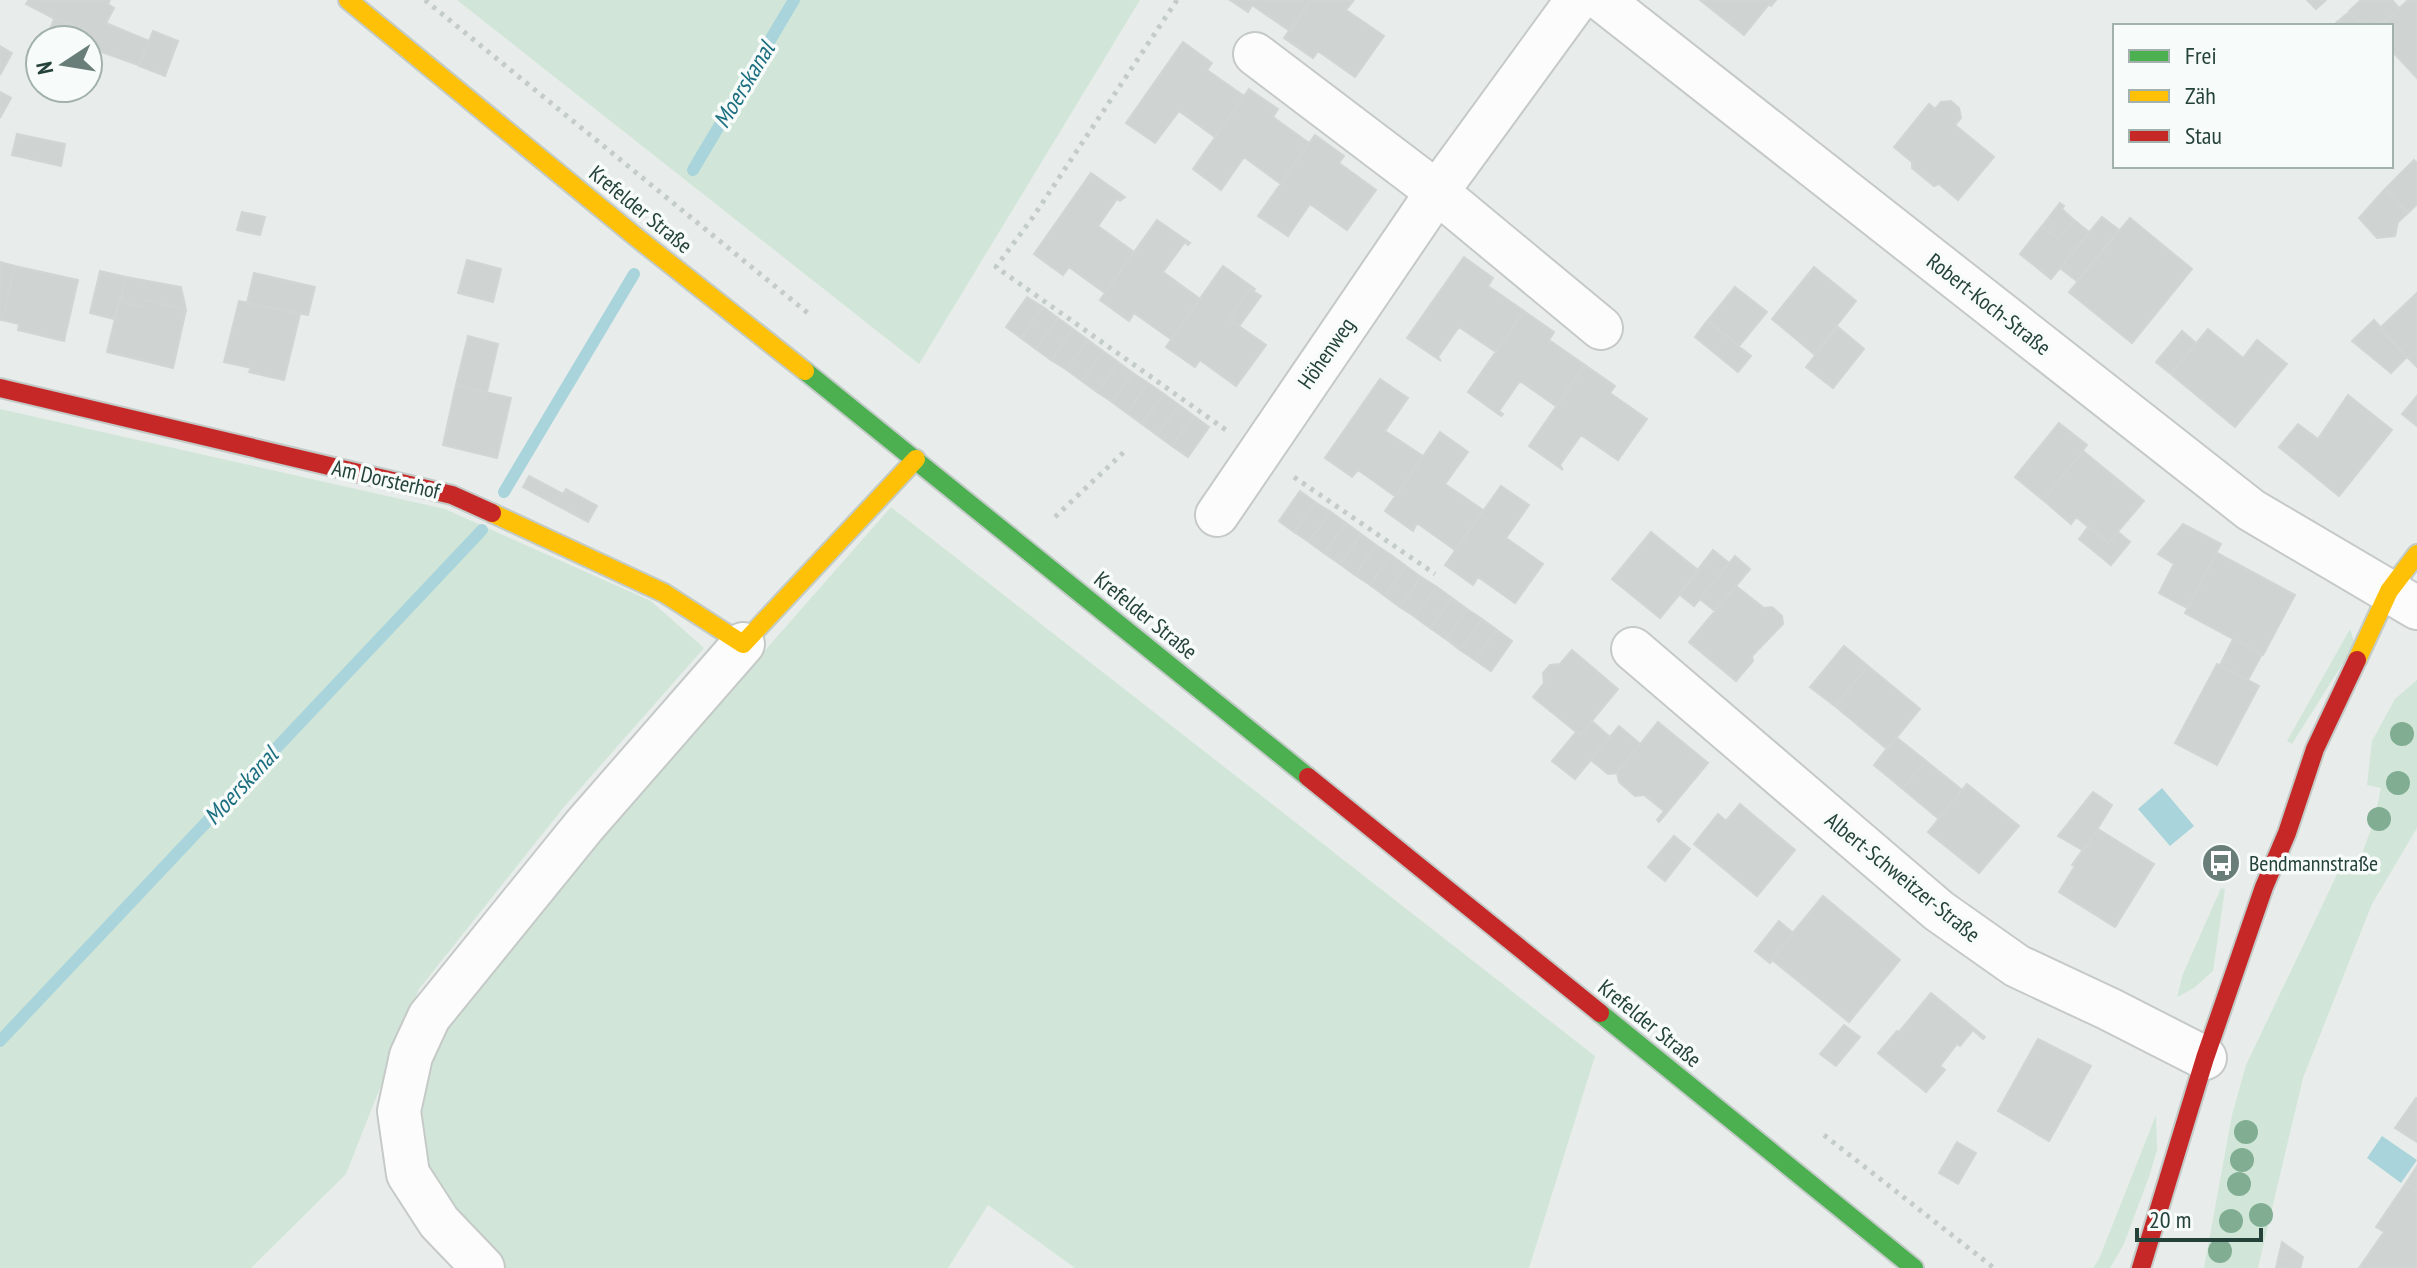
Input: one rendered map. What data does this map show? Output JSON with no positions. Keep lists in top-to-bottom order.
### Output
{
  "streets": {
    "main road": ["Krefelder Straße", "Am Dorsterhof"],
    "street": ["Robert-Koch-Straße", "Höhenweg", "Albert-Schweitzer-Straße"]
  },
  "water": ["Moerskanal"],
  "places": {
    "bus stop": ["Bendmannstraße"]
  },
  "legend": ["Frei", "Zäh", "Stau"],
  "scale_bar": "20 m",
  "north": "left"
}
